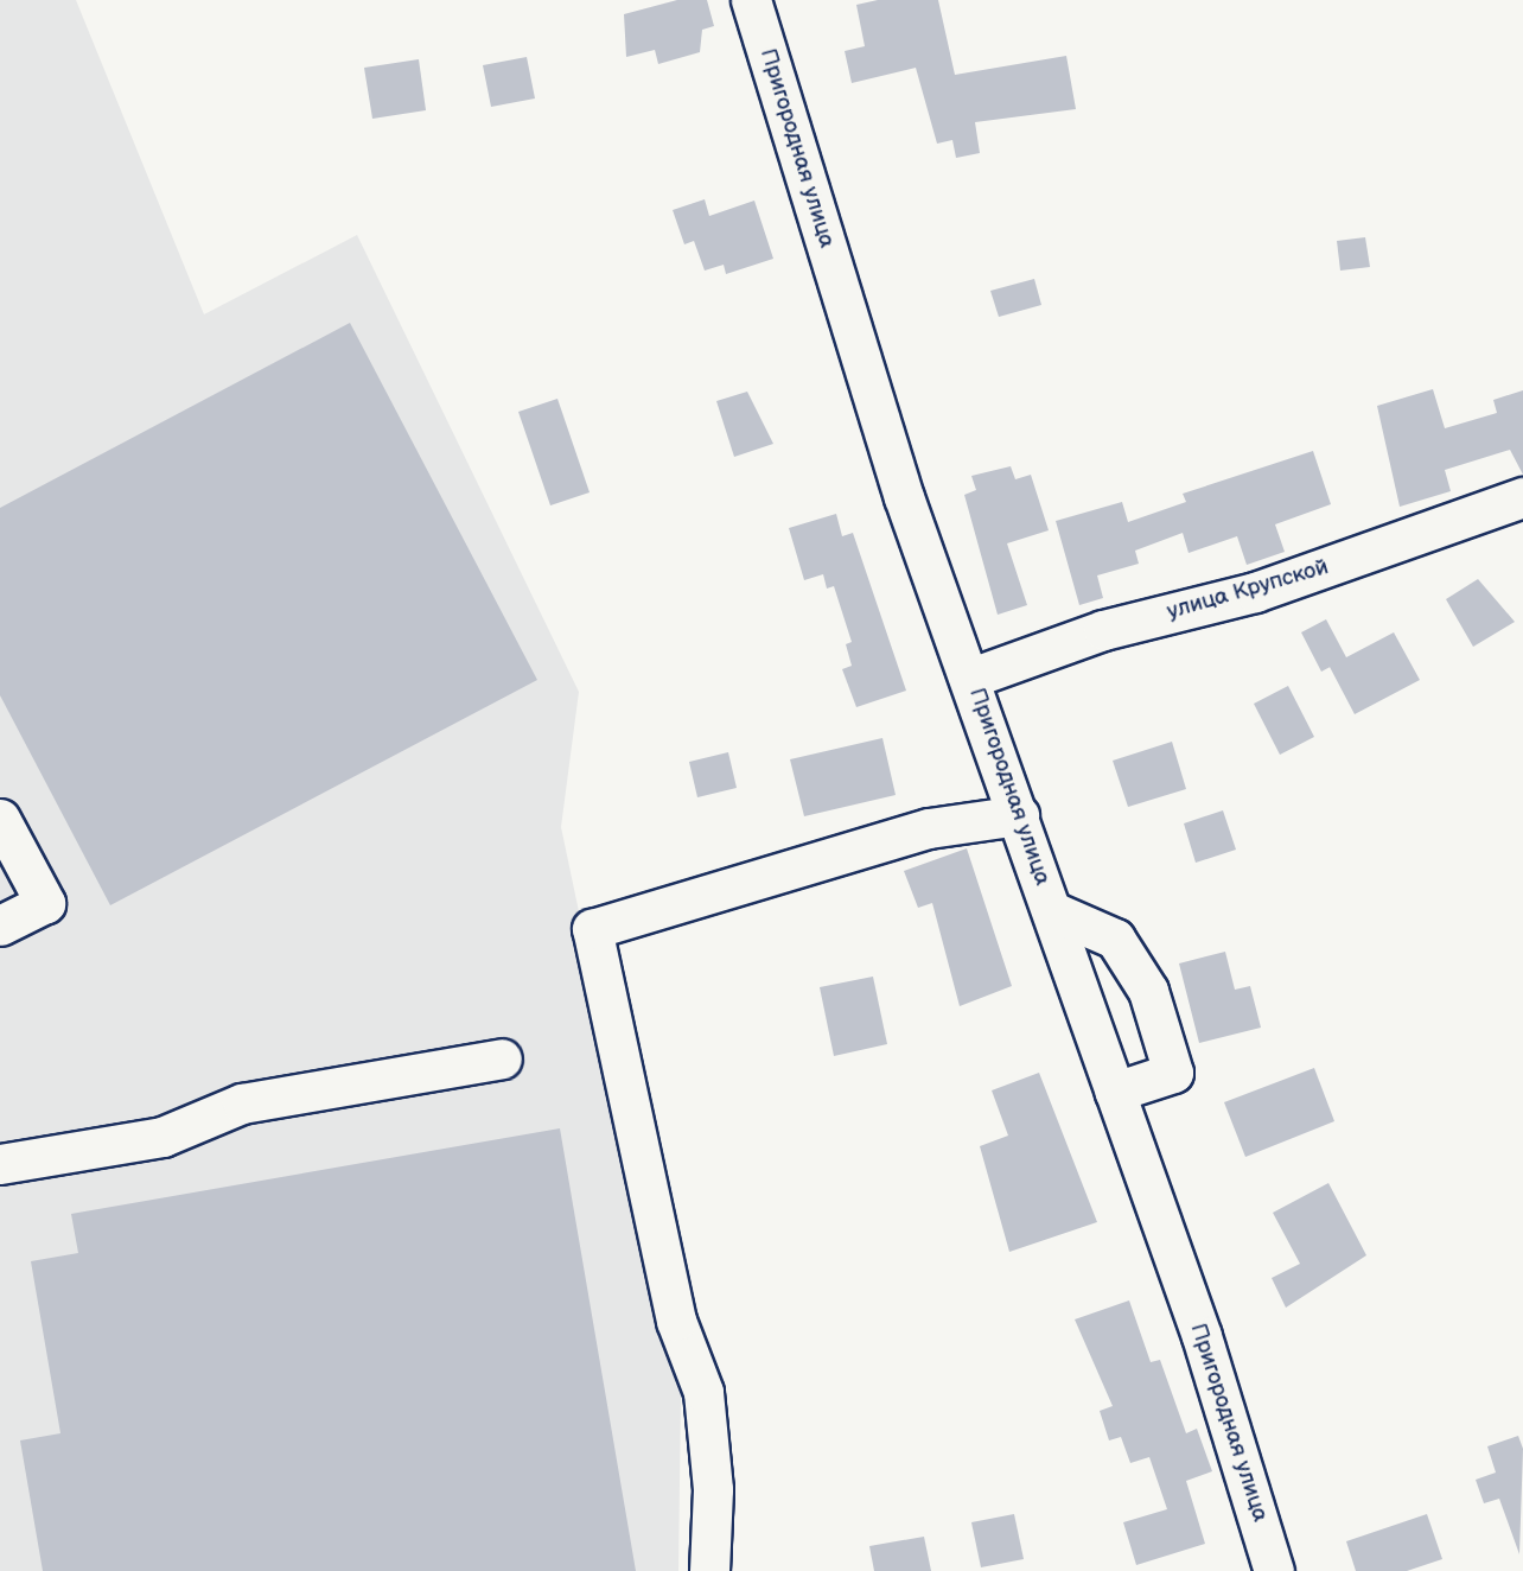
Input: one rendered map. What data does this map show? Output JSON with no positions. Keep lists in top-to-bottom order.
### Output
{
  "streets": {
    "street": ["Пригородная улица", "улица Крупской"]
  },
  "crossings": [
    ["Пригородная улица", "улица Крупской"]
  ]
}
